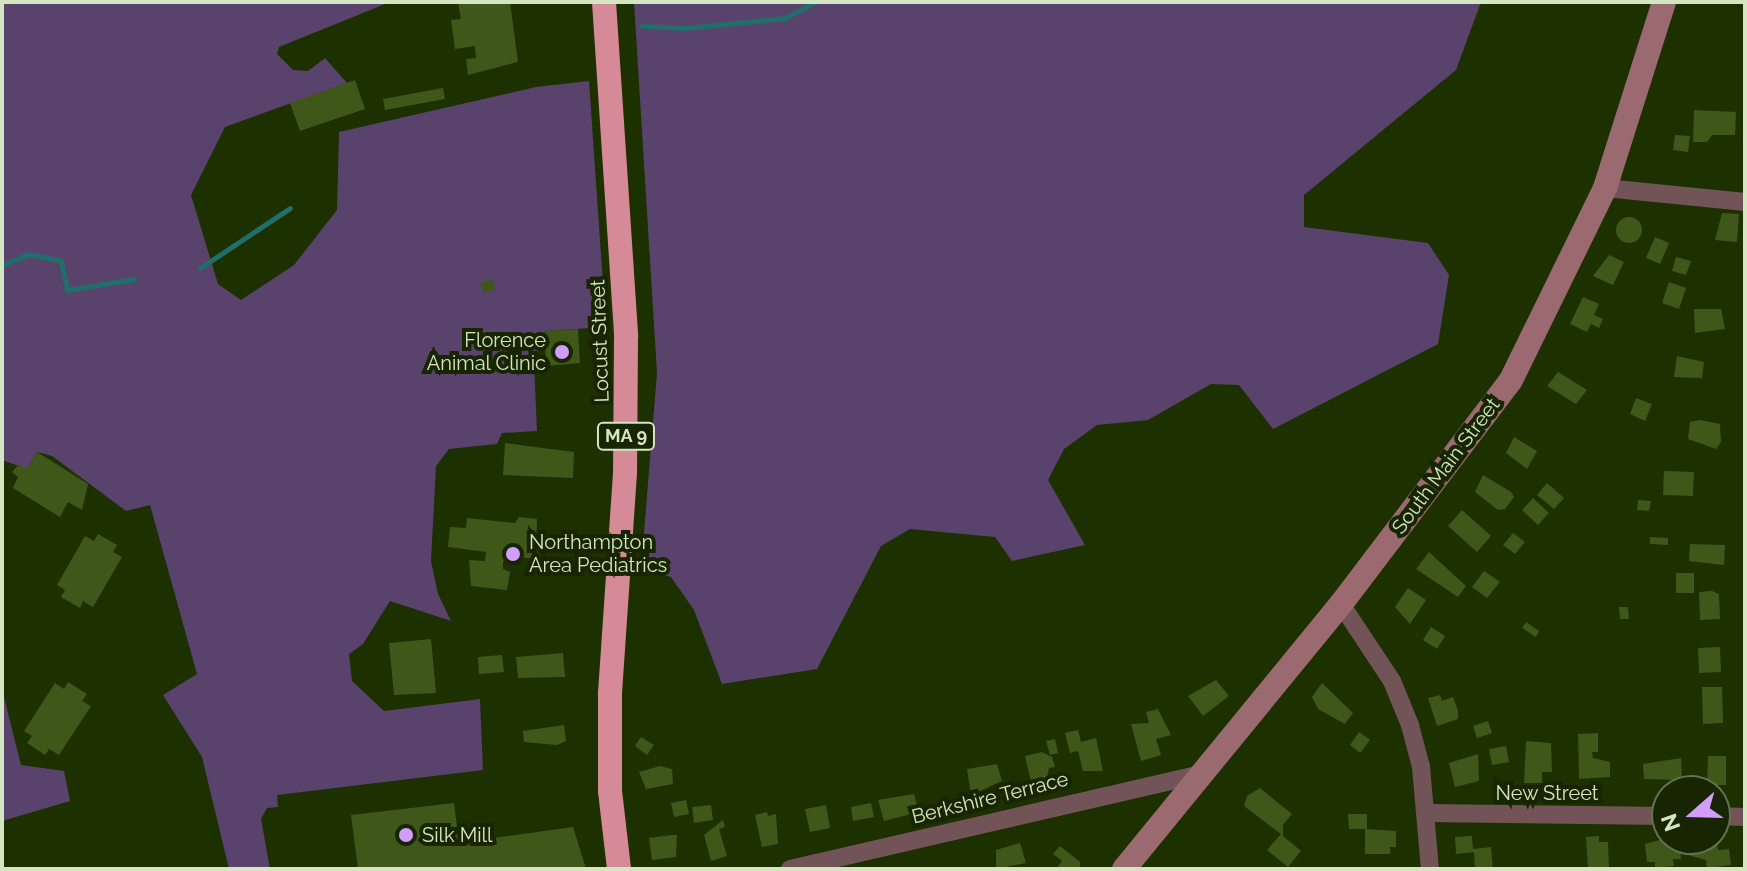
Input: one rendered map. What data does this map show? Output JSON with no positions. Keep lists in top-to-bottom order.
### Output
{
  "streets": {
    "highway": ["Locust Street", "MA 9"],
    "main road": ["South Main Street"],
    "street": ["New Street", "Berkshire Terrace"]
  },
  "crossings": [
    ["South Main Street", "Berkshire Terrace"]
  ],
  "places": ["Florence Animal Clinic", "Northampton Area Pediatrics", "Silk Mill"],
  "north": "left"
}
